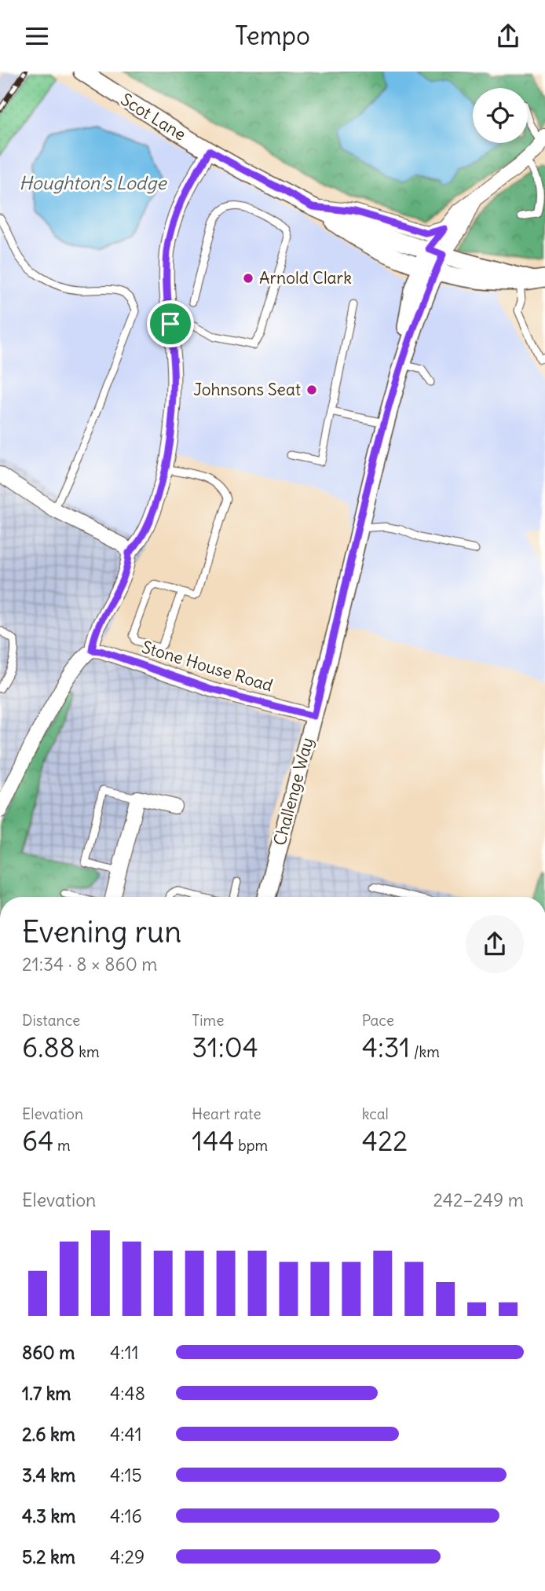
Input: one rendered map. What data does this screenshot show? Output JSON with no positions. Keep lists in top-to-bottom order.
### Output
{
  "streets": {
    "street": ["Scot Lane", "Stone House Road", "Challenge Way"]
  },
  "crossings": [
    ["Scot Lane", "Challenge Way"],
    ["Stone House Road", "Challenge Way"]
  ],
  "water": ["Houghton’s Lodge"],
  "places": ["Arnold Clark", "Johnsons Seat"],
  "page": {
    "header": "Tempo",
    "heading": ["Evening run", "21:34 · 8 × 860 m"],
    "stats": [
      ["Distance", "6.88 km"],
      ["Time", "31:04"],
      ["Pace", "4:31 /km"],
      ["Elevation", "64 m"],
      ["Heart rate", "144 bpm"],
      ["kcal", "422"]
    ],
    "chart": ["Elevation", "242–249 m"],
    "list": [
      {
        "name": "860 m",
        "note": "4:11"
      },
      {
        "name": "1.7 km",
        "note": "4:48"
      },
      {
        "name": "2.6 km",
        "note": "4:41"
      },
      {
        "name": "3.4 km",
        "note": "4:15"
      },
      {
        "name": "4.3 km",
        "note": "4:16"
      },
      {
        "name": "5.2 km",
        "note": "4:29"
      }
    ]
  }
}
